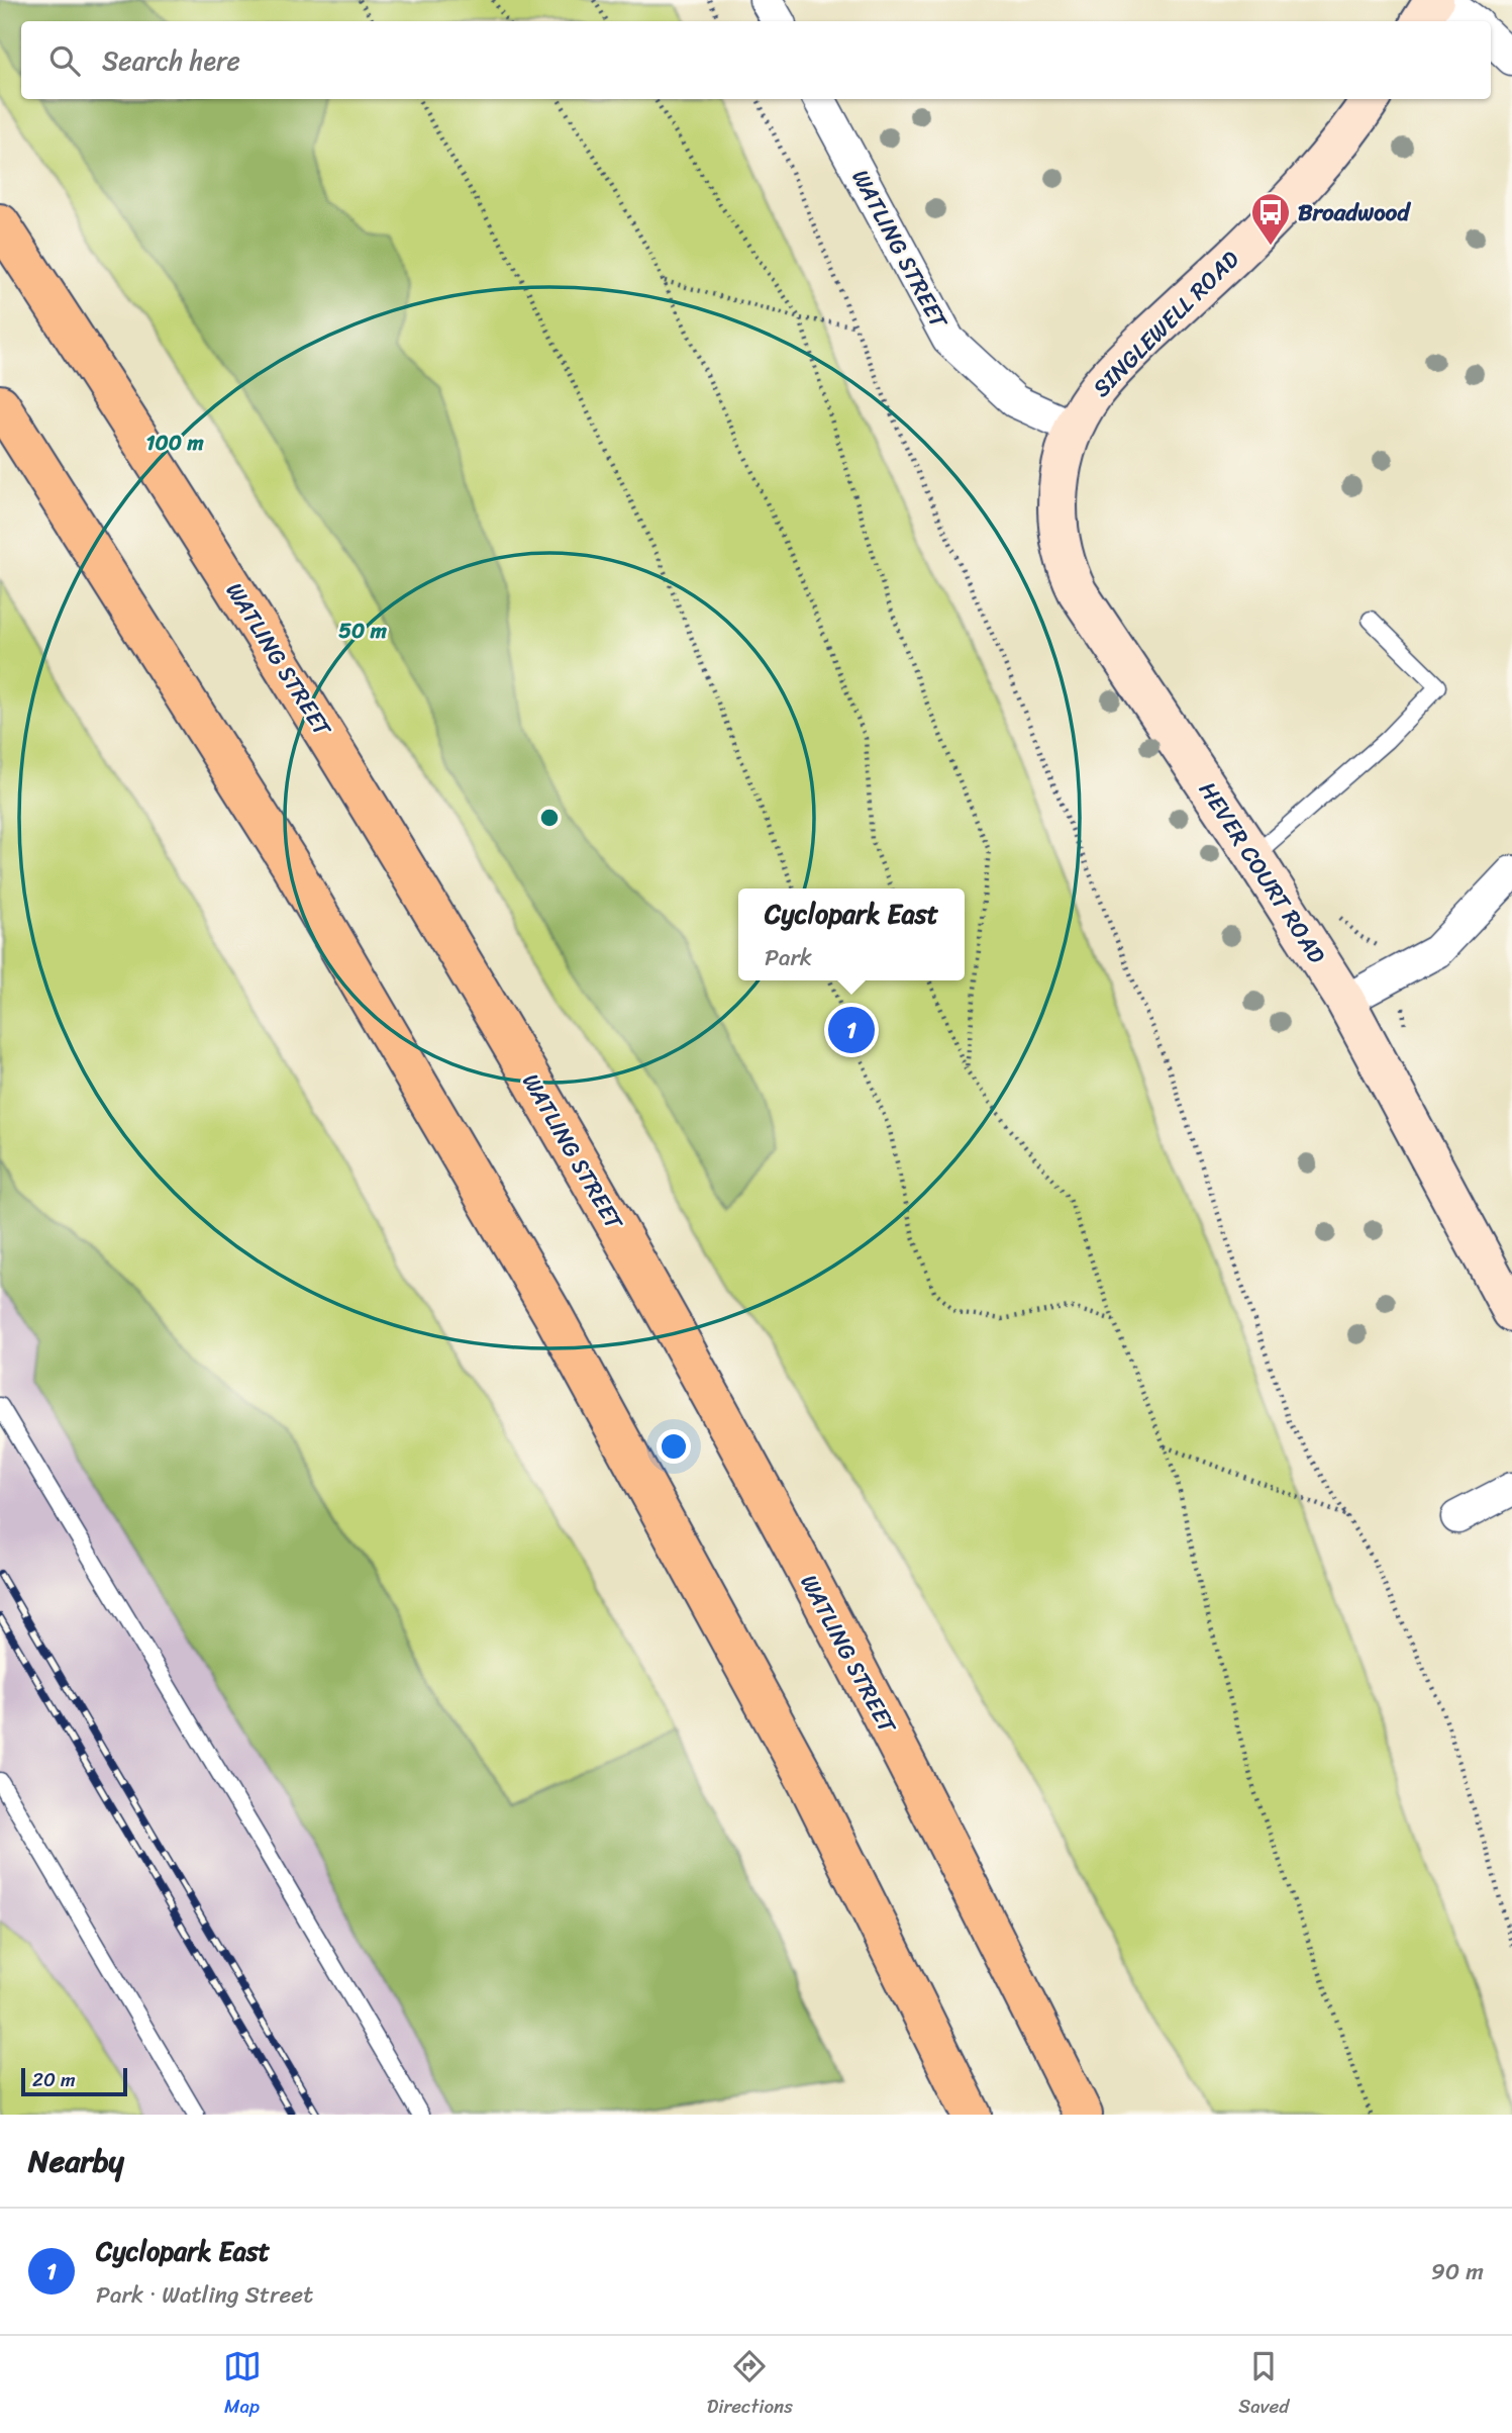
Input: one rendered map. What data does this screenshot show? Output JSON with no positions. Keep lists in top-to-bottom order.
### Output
{
  "streets": {
    "highway": ["WATLING STREET"],
    "street": ["SINGLEWELL ROAD", "HEVER COURT ROAD"]
  },
  "crossings": [
    ["WATLING STREET", "SINGLEWELL ROAD"],
    ["WATLING STREET", "HEVER COURT ROAD"],
    ["SINGLEWELL ROAD", "HEVER COURT ROAD"]
  ],
  "places": {
    "bus stop": ["Broadwood"]
  },
  "scale_bar": "20 m",
  "page": {
    "search": "Search here",
    "popup": ["Cyclopark East", "Park"],
    "pins": "1",
    "scale": "20 m",
    "heading": "Nearby",
    "list": [
      {
        "mark": "1",
        "name": "Cyclopark East",
        "note": "Park · Watling Street",
        "value": "90 m"
      }
    ],
    "nav": ["Map", "Directions", "Saved"]
  },
  "rings": ["100 m", "50 m"]
}
